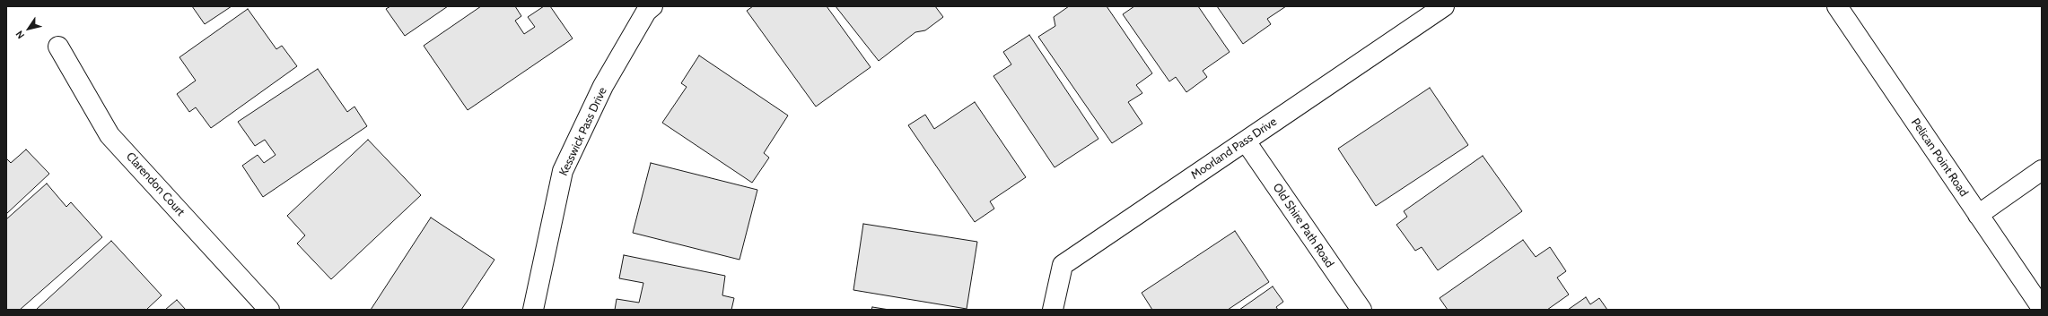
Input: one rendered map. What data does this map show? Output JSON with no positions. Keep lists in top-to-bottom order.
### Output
{
  "streets": {
    "street": [
      "Kesswick Pass Drive",
      "Moorland Pass Drive",
      "Pelican Point Road",
      "Clarendon Court",
      "Old Shire Path Road"
    ]
  },
  "crossings": [
    ["Moorland Pass Drive", "Old Shire Path Road"]
  ],
  "north": "bottom left"
}
